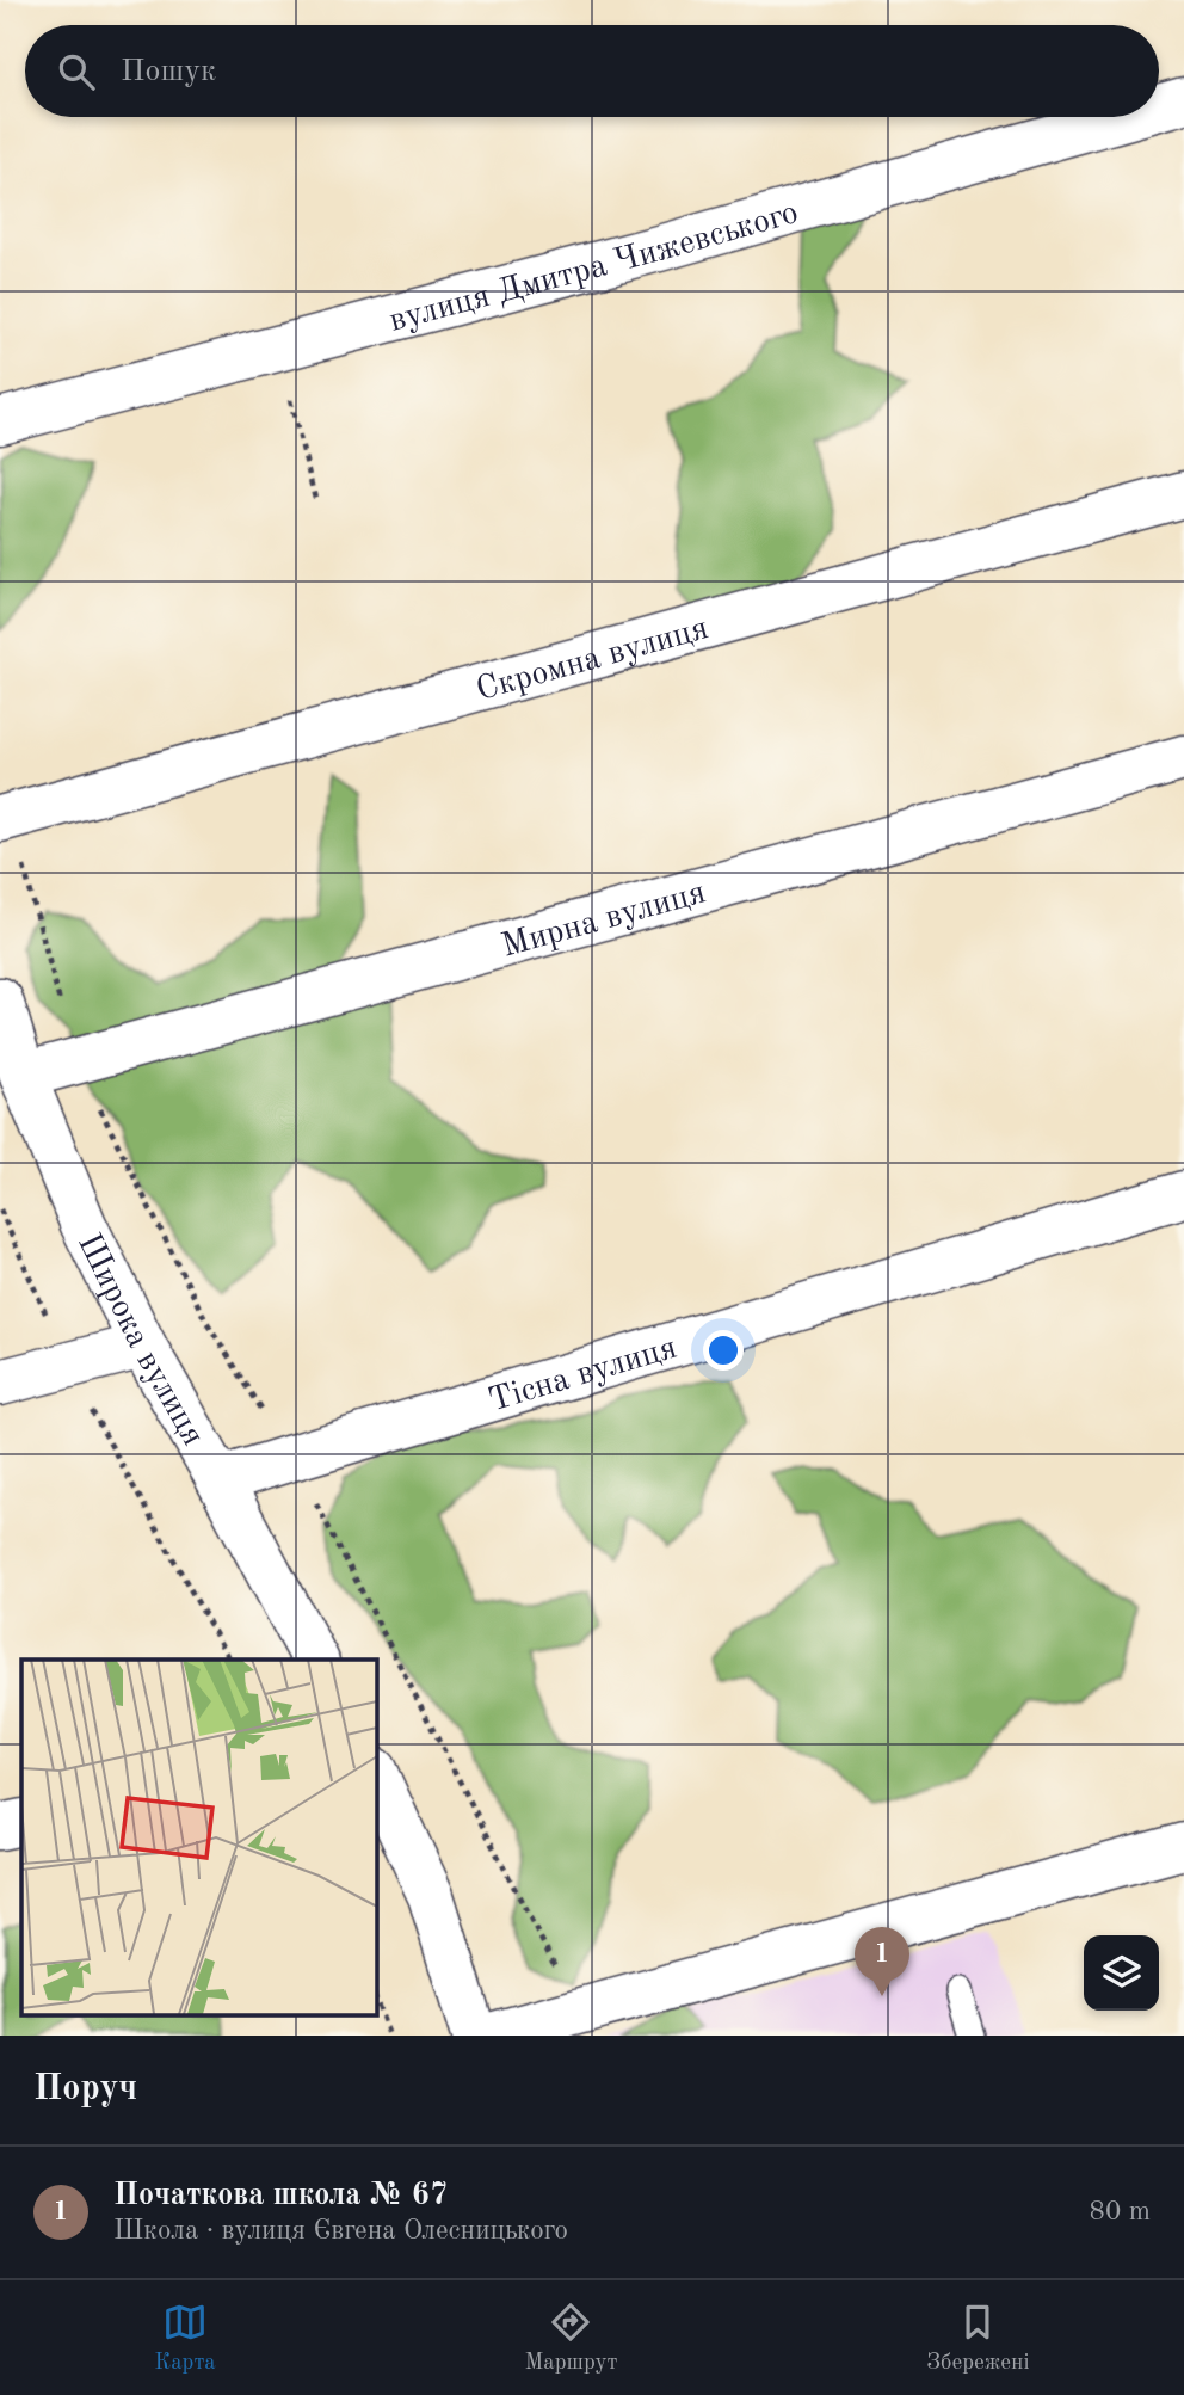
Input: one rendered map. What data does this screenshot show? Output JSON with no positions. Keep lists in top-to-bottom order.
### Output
{
  "streets": {
    "street": [
      "вулиця Дмитра Чижевського",
      "Скромна вулиця",
      "Мирна вулиця",
      "Широка вулиця",
      "Тісна вулиця"
    ]
  },
  "crossings": [
    ["Мирна вулиця", "Широка вулиця"],
    ["Широка вулиця", "Тісна вулиця"]
  ],
  "page": {
    "search": "Пошук",
    "pins": "1",
    "heading": "Поруч",
    "list": [
      {
        "mark": "1",
        "name": "Початкова школа № 67",
        "note": "Школа · вулиця Євгена Олесницького",
        "value": "80 m"
      }
    ],
    "nav": ["Карта", "Маршрут", "Збережені"]
  }
}
